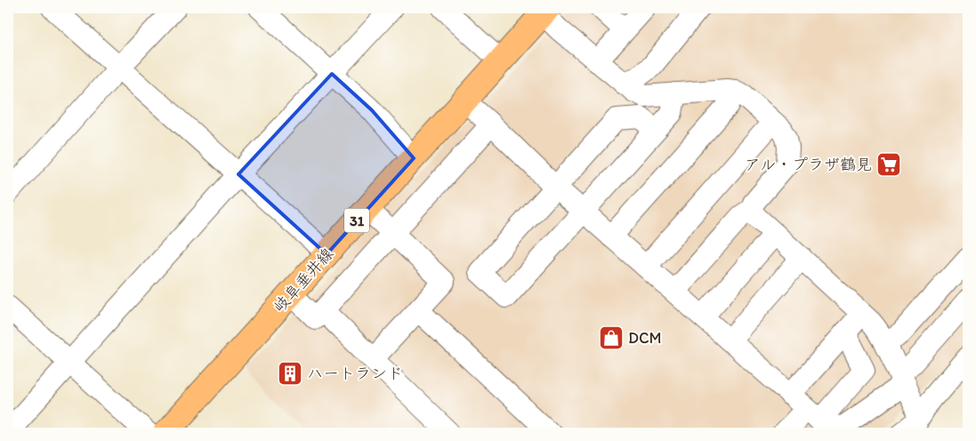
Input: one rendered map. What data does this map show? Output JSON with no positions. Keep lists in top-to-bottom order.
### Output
{
  "streets": {
    "main road": ["31", "岐阜垂井線"]
  },
  "places": {
    "supermarket": ["アル・プラザ鶴見"],
    "shop": ["DCM"],
    "building": ["ハートランド"]
  }
}
